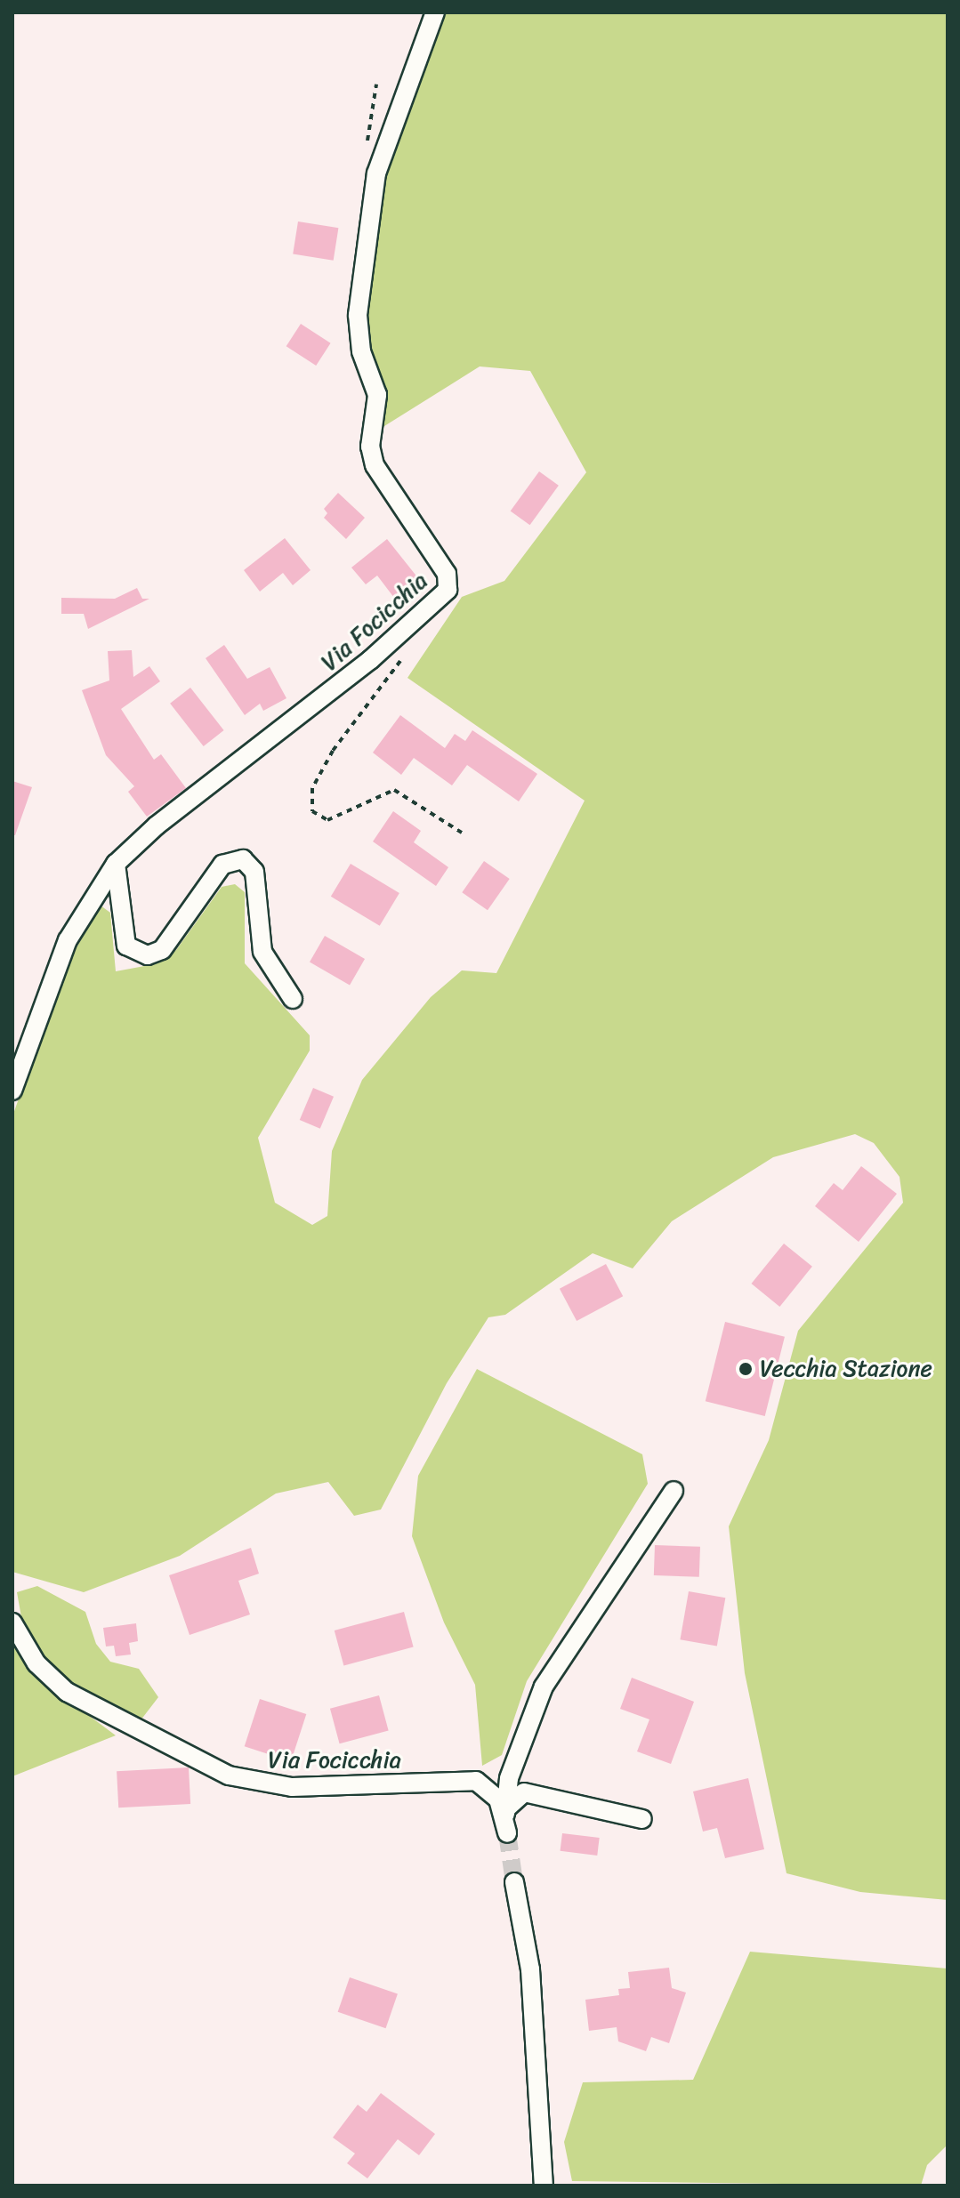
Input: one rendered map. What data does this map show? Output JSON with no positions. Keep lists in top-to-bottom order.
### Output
{
  "streets": {
    "street": ["Via Focicchia"]
  },
  "places": ["Vecchia Stazione"]
}
